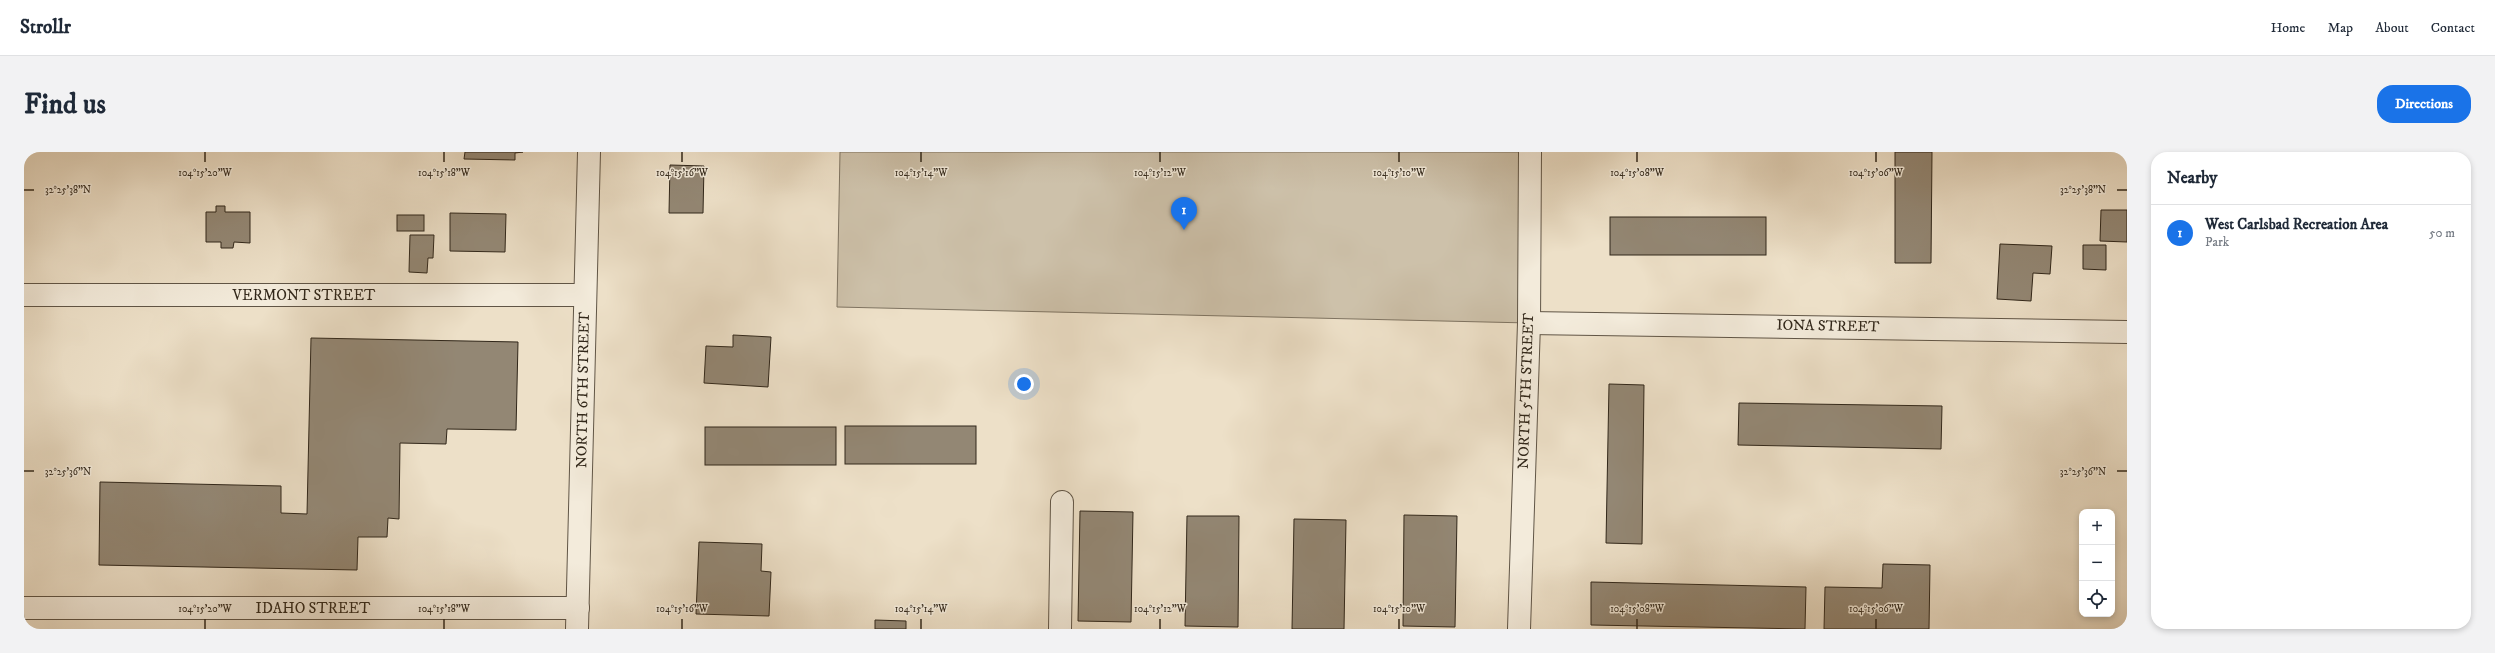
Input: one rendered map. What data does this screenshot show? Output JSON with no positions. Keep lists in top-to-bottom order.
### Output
{
  "streets": {
    "street": [
      "VERMONT STREET",
      "IONA STREET",
      "NORTH 6TH STREET",
      "NORTH 5TH STREET",
      "IDAHO STREET"
    ]
  },
  "crossings": [
    ["VERMONT STREET", "NORTH 6TH STREET"],
    ["IONA STREET", "NORTH 5TH STREET"],
    ["NORTH 6TH STREET", "IDAHO STREET"]
  ],
  "page": {
    "header": "Strollr",
    "nav": [
      "Home",
      "Map",
      "About",
      "Contact"
    ],
    "buttons": "Directions",
    "title": "Find us",
    "heading": "Nearby",
    "pins": "1",
    "list": [
      {
        "mark": "1",
        "name": "West Carlsbad Recreation Area",
        "note": "Park",
        "value": "50 m"
      }
    ],
    "map_buttons": ["+", "−"]
  },
  "coordinates": [
    "104°15'20\"W",
    "104°15'18\"W",
    "104°15'16\"W",
    "104°15'14\"W",
    "104°15'12\"W",
    "104°15'10\"W",
    "104°15'08\"W",
    "104°15'06\"W",
    "32°25'38\"N",
    "32°25'36\"N"
  ]
}
